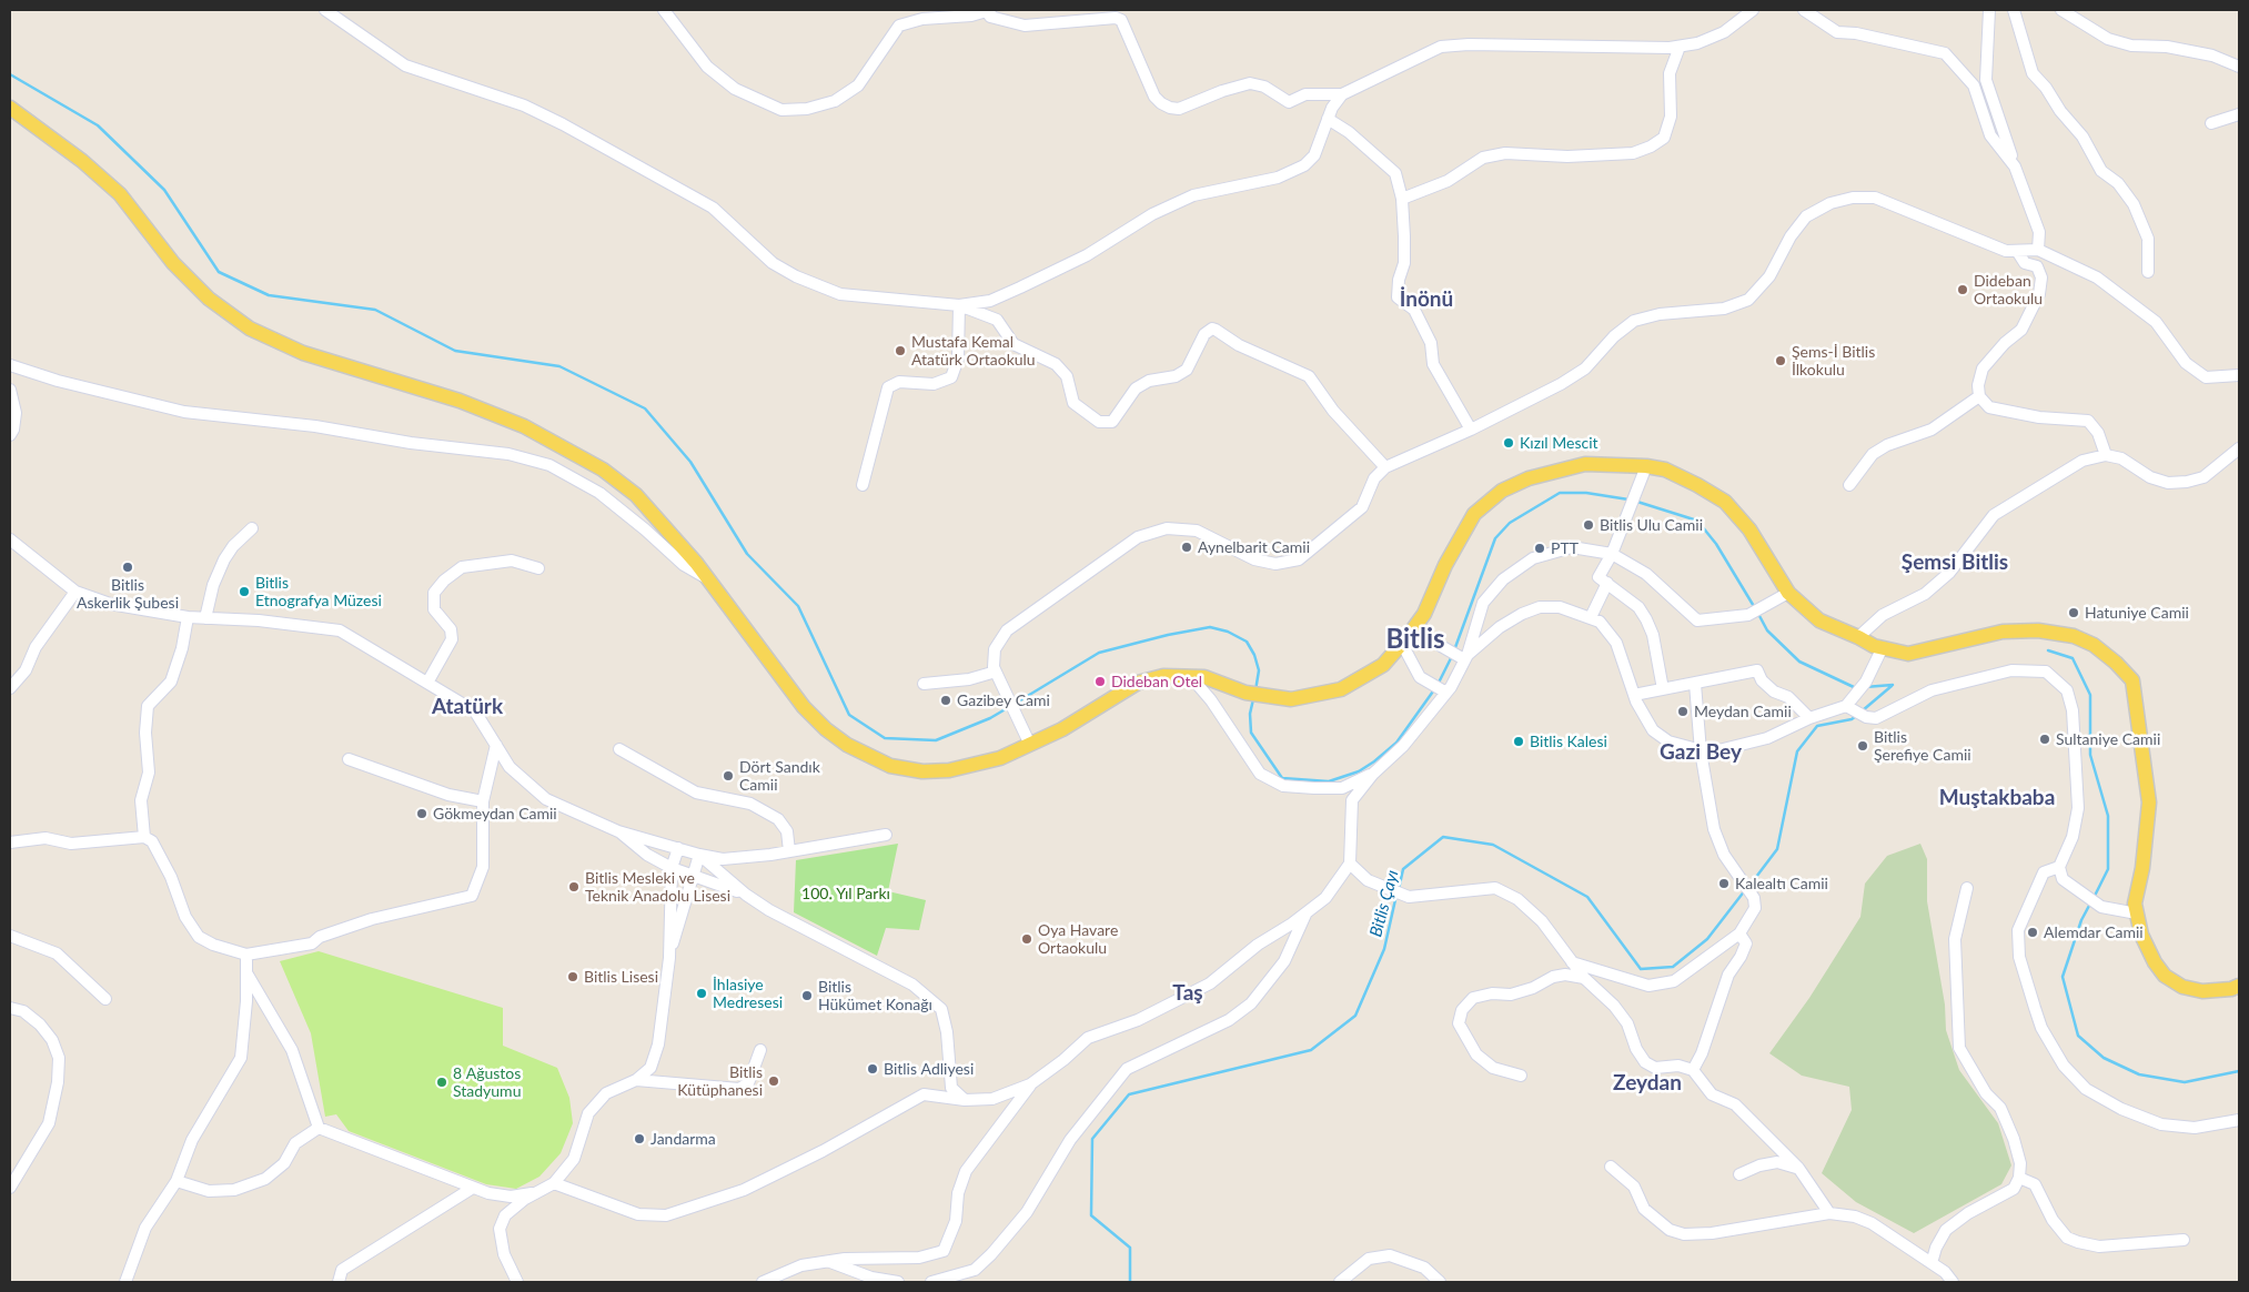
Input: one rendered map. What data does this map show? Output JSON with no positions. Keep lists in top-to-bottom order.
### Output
{
  "districts": [
    "İnönü",
    "Şemsi Bitlis",
    "Bitlis",
    "Atatürk",
    "Gazi Bey",
    "Muştakbaba",
    "Taş",
    "Zeydan"
  ],
  "water": ["Bitlis Çayı"],
  "parks": ["100. Yıl Parkı"],
  "places": [
    "Dideban Ortaokulu",
    "Mustafa Kemal Atatürk Ortaokulu",
    "Şems-İ Bitlis İlkokulu",
    "Kızıl Mescit",
    "Bitlis Ulu Camii",
    "Aynelbarit Camii",
    "PTT",
    "Bitlis Askerlik Şubesi",
    "Bitlis Etnografya Müzesi",
    "Hatuniye Camii",
    "Dideban Otel",
    "Gazibey Cami",
    "Meydan Camii",
    "Sultaniye Camii",
    "Bitlis Kalesi",
    "Bitlis Şerefiye Camii",
    "Dört Sandık Camii",
    "Gökmeydan Camii",
    "Kalealtı Camii",
    "Bitlis Mesleki ve Teknik Anadolu Lisesi",
    "Alemdar Camii",
    "Oya Havare Ortaokulu",
    "Bitlis Lisesi",
    "İhlasiye Medresesi",
    "Bitlis Hükümet Konağı",
    "Bitlis Adliyesi",
    "Bitlis Kütüphanesi",
    "8 Ağustos Stadyumu",
    "Jandarma"
  ]
}
